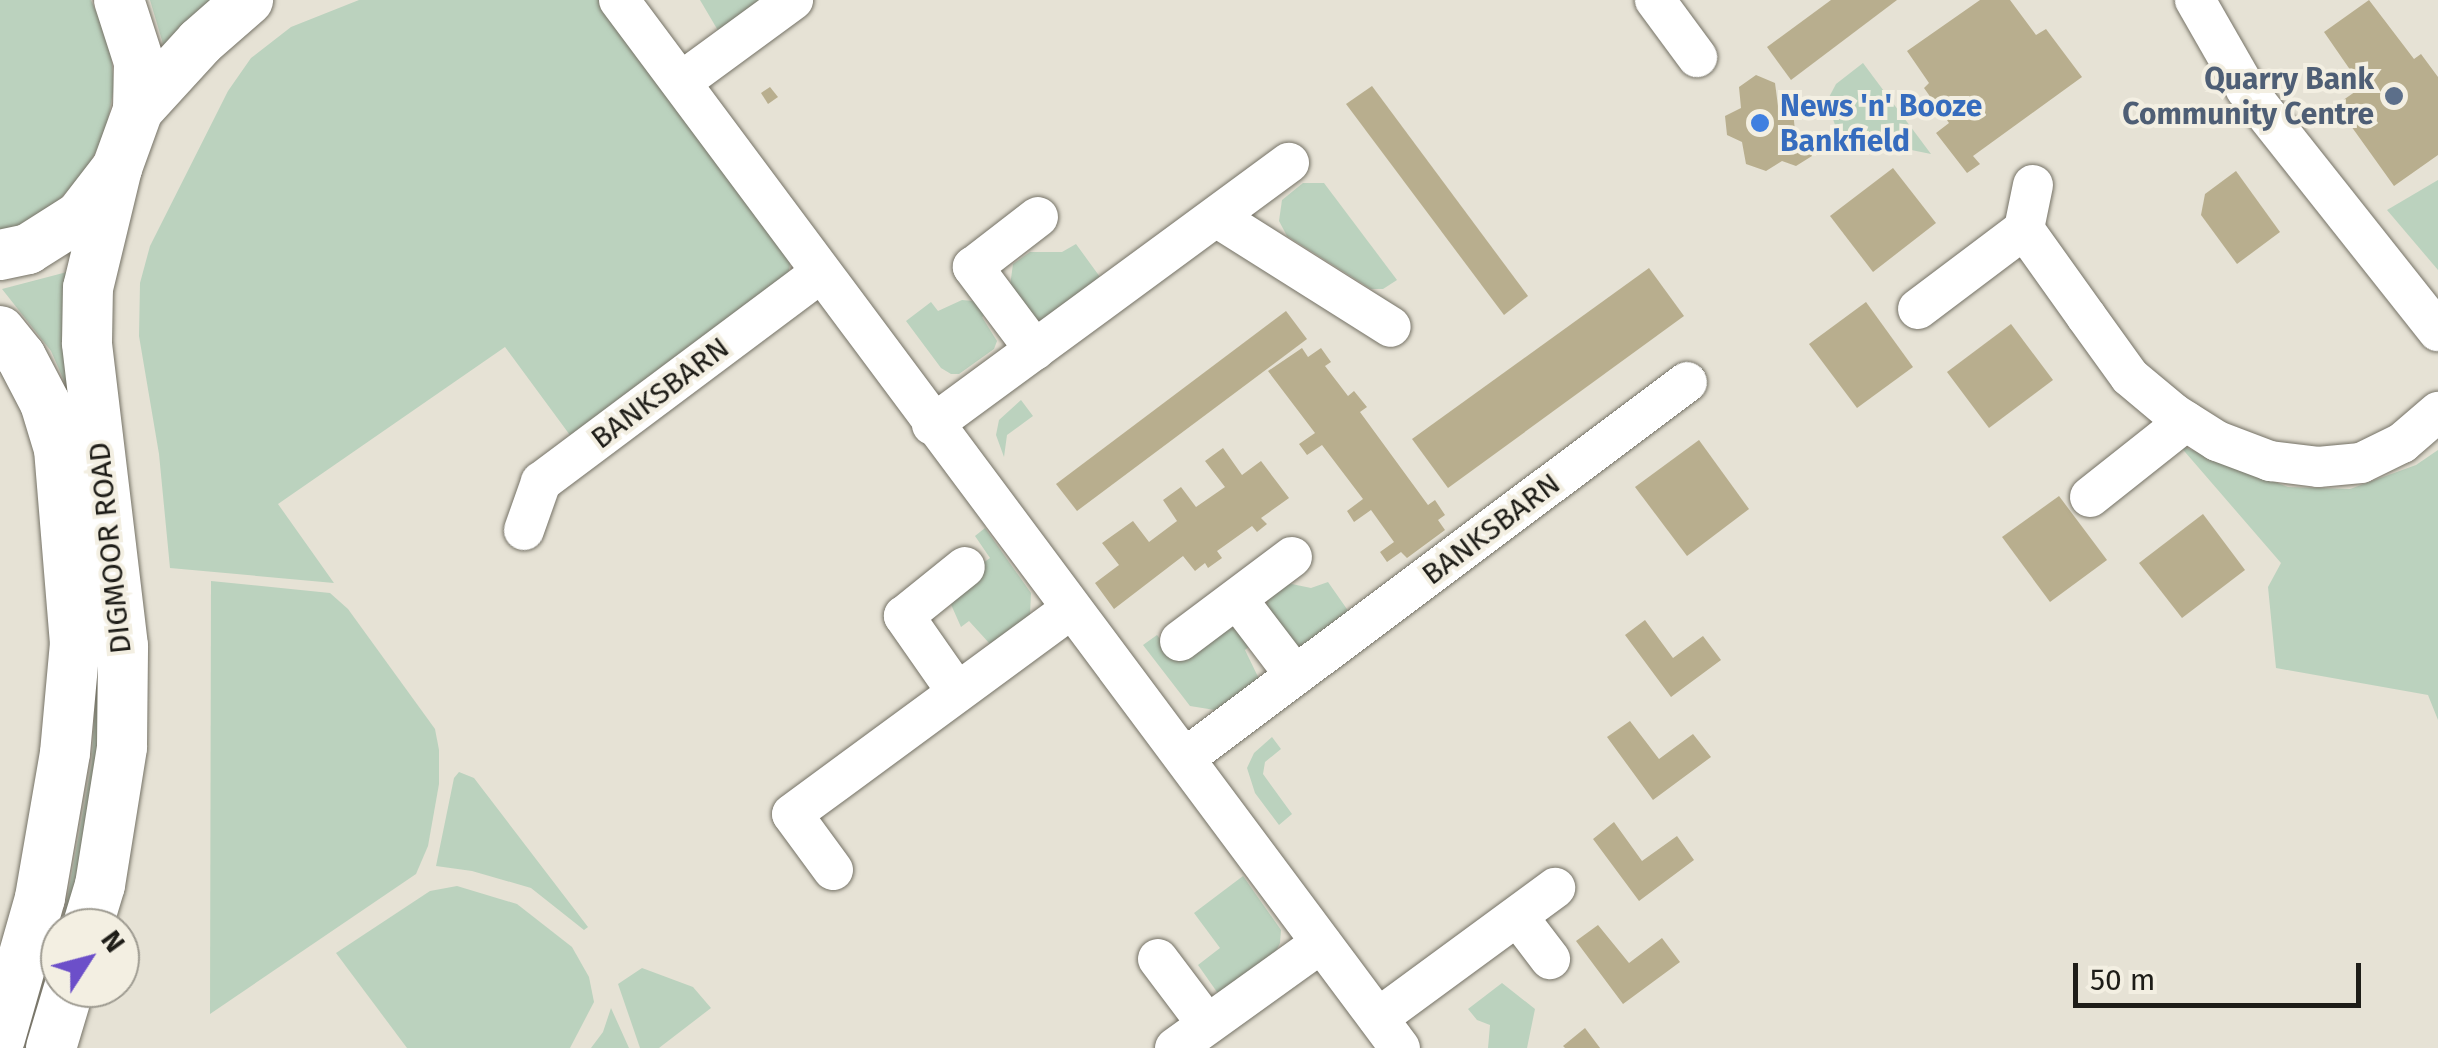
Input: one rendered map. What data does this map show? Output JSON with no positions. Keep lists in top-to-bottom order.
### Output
{
  "streets": {
    "street": ["BANKSBARN", "DIGMOOR ROAD"]
  },
  "places": ["Quarry Bank Community Centre", "News 'n' Booze Bankfield"],
  "scale_bar": "50 m",
  "north": "top right"
}
